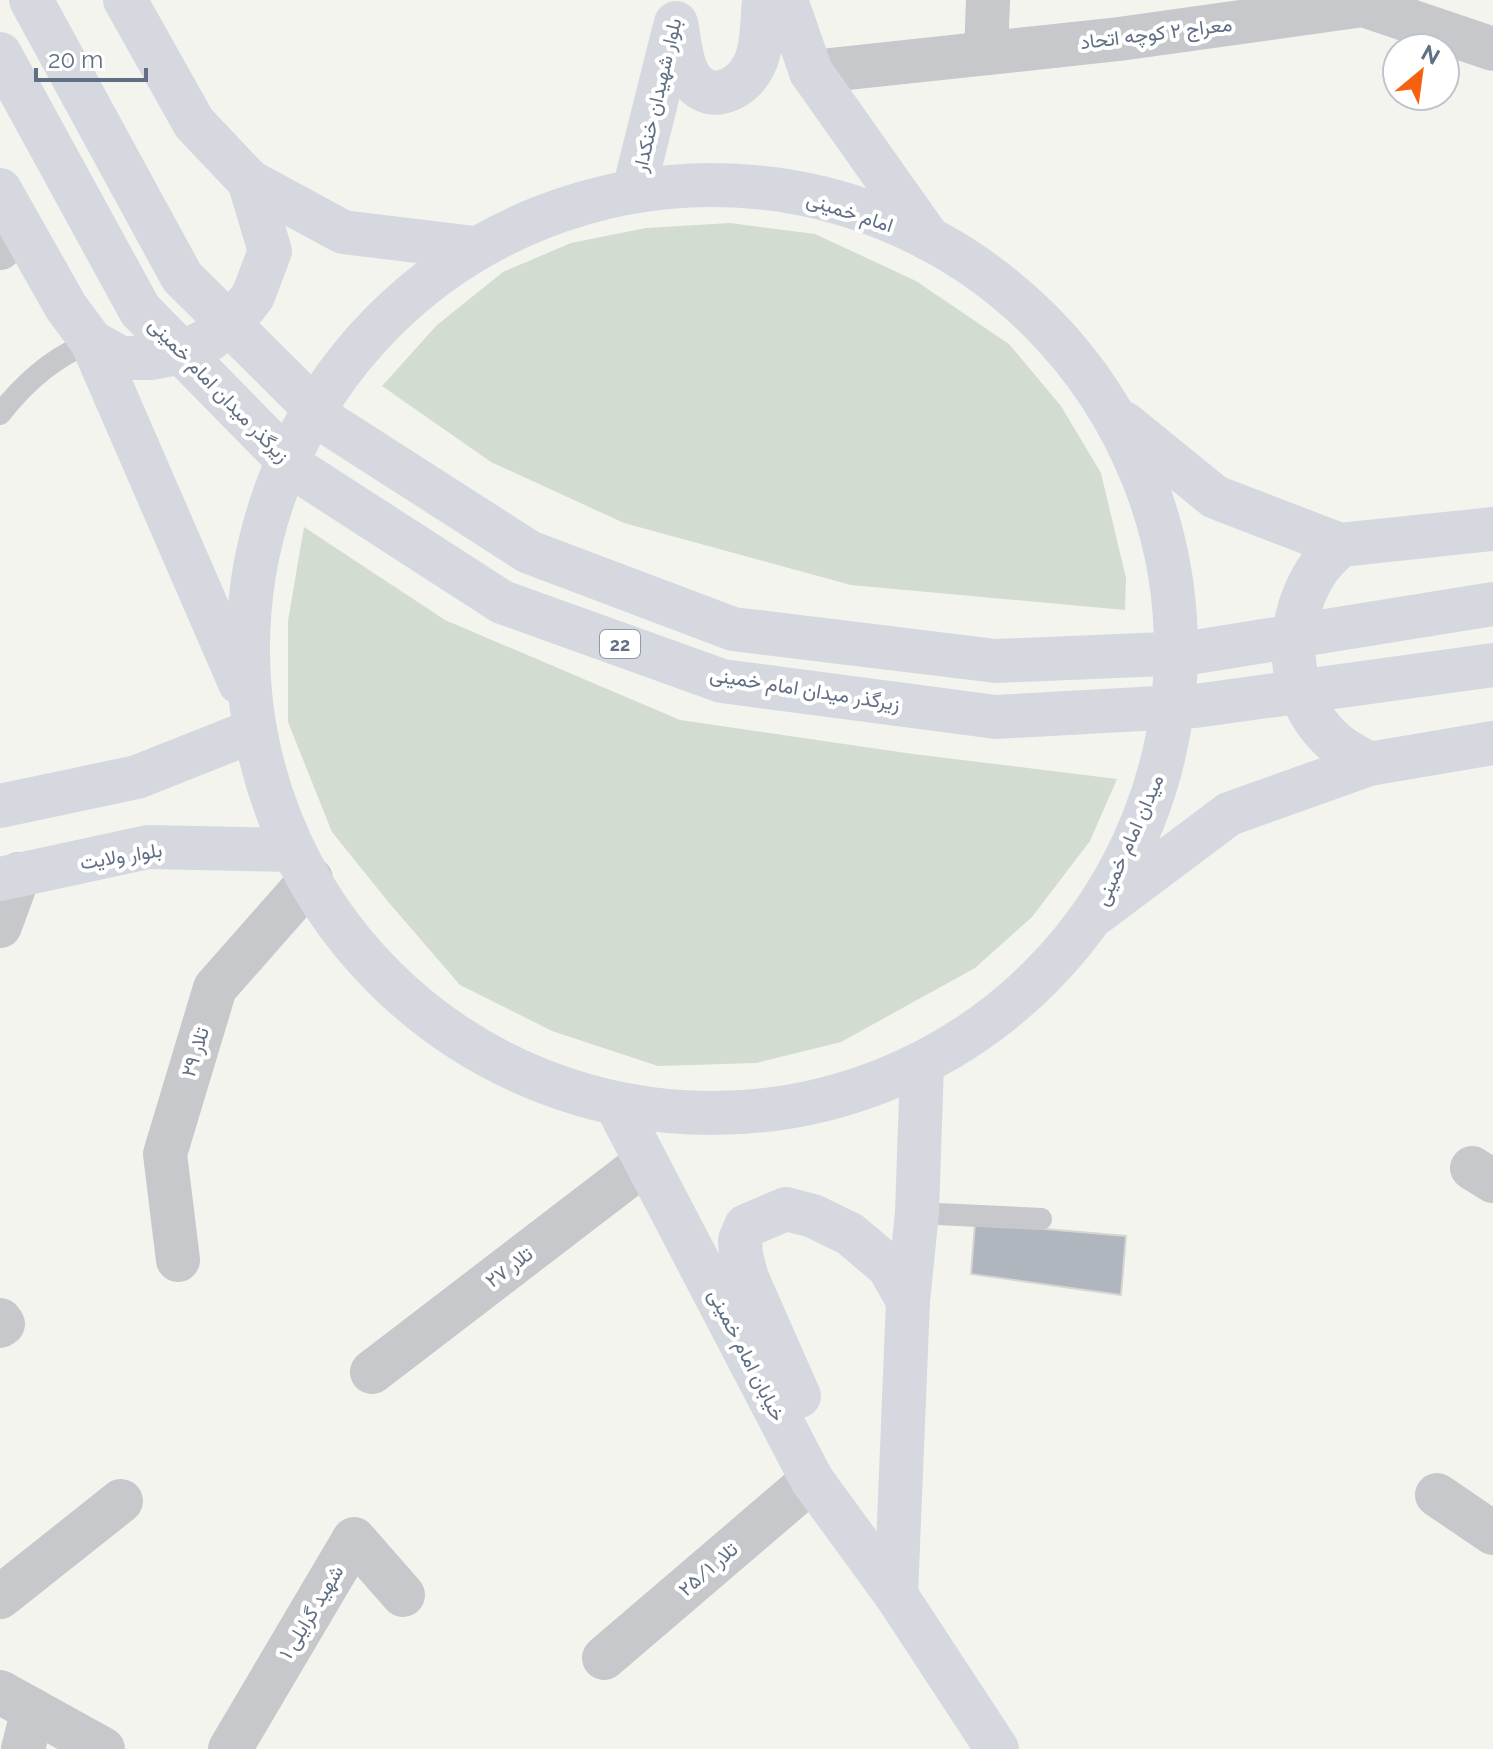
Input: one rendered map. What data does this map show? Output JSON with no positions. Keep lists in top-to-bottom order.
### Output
{
  "streets": {
    "main road": [
      "بلوار شهیدان خنکدار",
      "امام خمینی",
      "زیرگذر میدان امام خمینی",
      "22",
      "میدان امام خمینی",
      "بلوار ولایت",
      "خیابان امام خمینی"
    ],
    "street": [
      "معراج ۲ کوچه اتحاد",
      "تلار ۲۹",
      "تلار ۲۷",
      "تلار ۲۵/۱",
      "شهید گرایلی ۱"
    ]
  },
  "crossings": [
    ["بلوار شهیدان خنکدار", "امام خمینی"],
    ["امام خمینی", "میدان امام خمینی"],
    ["میدان امام خمینی", "بلوار ولایت"],
    ["میدان امام خمینی", "تلار ۲۹"],
    ["میدان امام خمینی", "خیابان امام خمینی"],
    ["بلوار ولایت", "تلار ۲۹"],
    ["تلار ۲۷", "خیابان امام خمینی"],
    ["خیابان امام خمینی", "تلار ۲۵/۱"]
  ],
  "scale_bar": "20 m",
  "north": "top right"
}
